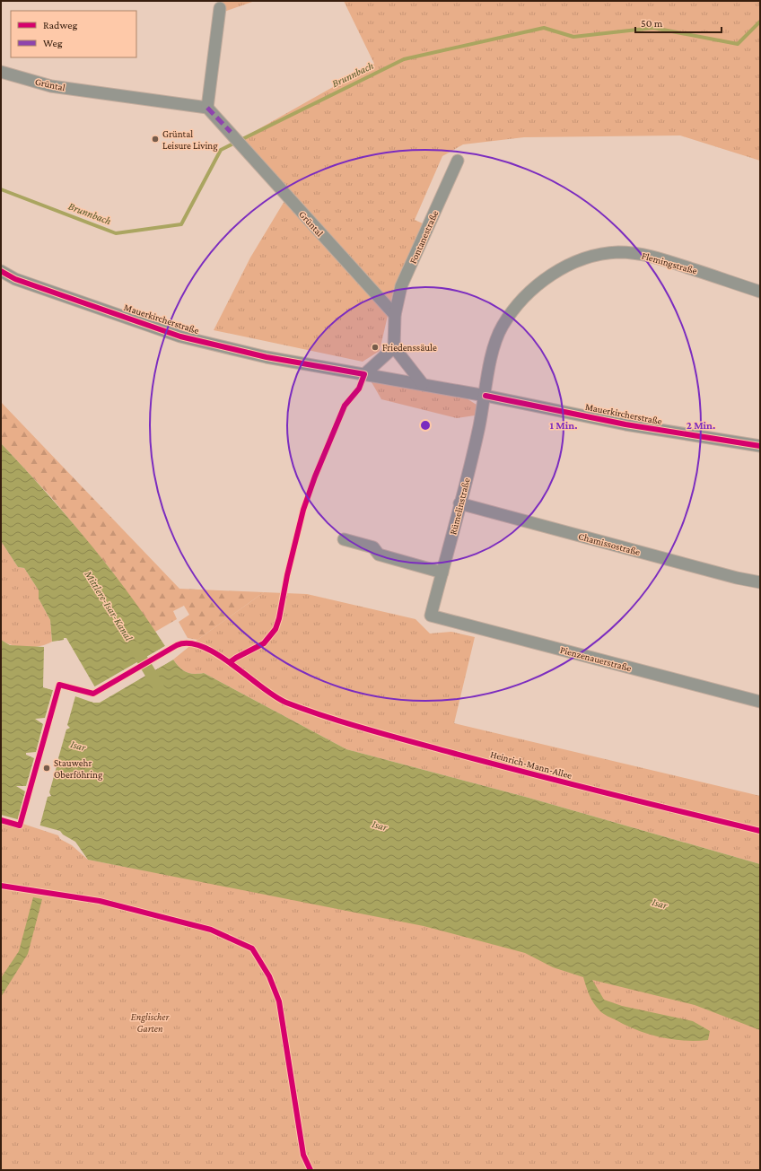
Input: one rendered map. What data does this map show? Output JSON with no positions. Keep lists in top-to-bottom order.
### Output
{
  "streets": {
    "street": [
      "Grüntal",
      "Fontanestraße",
      "Flemingstraße",
      "Mauerkircherstraße",
      "Rümelinstraße",
      "Chamissostraße",
      "Pienzenauerstraße"
    ],
    "cycle path": ["Heinrich-Mann-Allee"]
  },
  "crossings": [
    ["Grüntal", "Fontanestraße"],
    ["Flemingstraße", "Mauerkircherstraße"],
    ["Flemingstraße", "Rümelinstraße"],
    ["Mauerkircherstraße", "Rümelinstraße"],
    ["Rümelinstraße", "Chamissostraße"],
    ["Rümelinstraße", "Pienzenauerstraße"]
  ],
  "water": ["Brunnbach", "Mittlere-Isar-Kanal", "Isar"],
  "parks": ["Englischer Garten"],
  "places": ["Grüntal Leisure Living", "Friedenssäule", "Stauwehr Oberföhring"],
  "legend": ["Radweg", "Weg"],
  "scale_bar": "50 m",
  "rings": ["1 Min.", "2 Min."]
}
